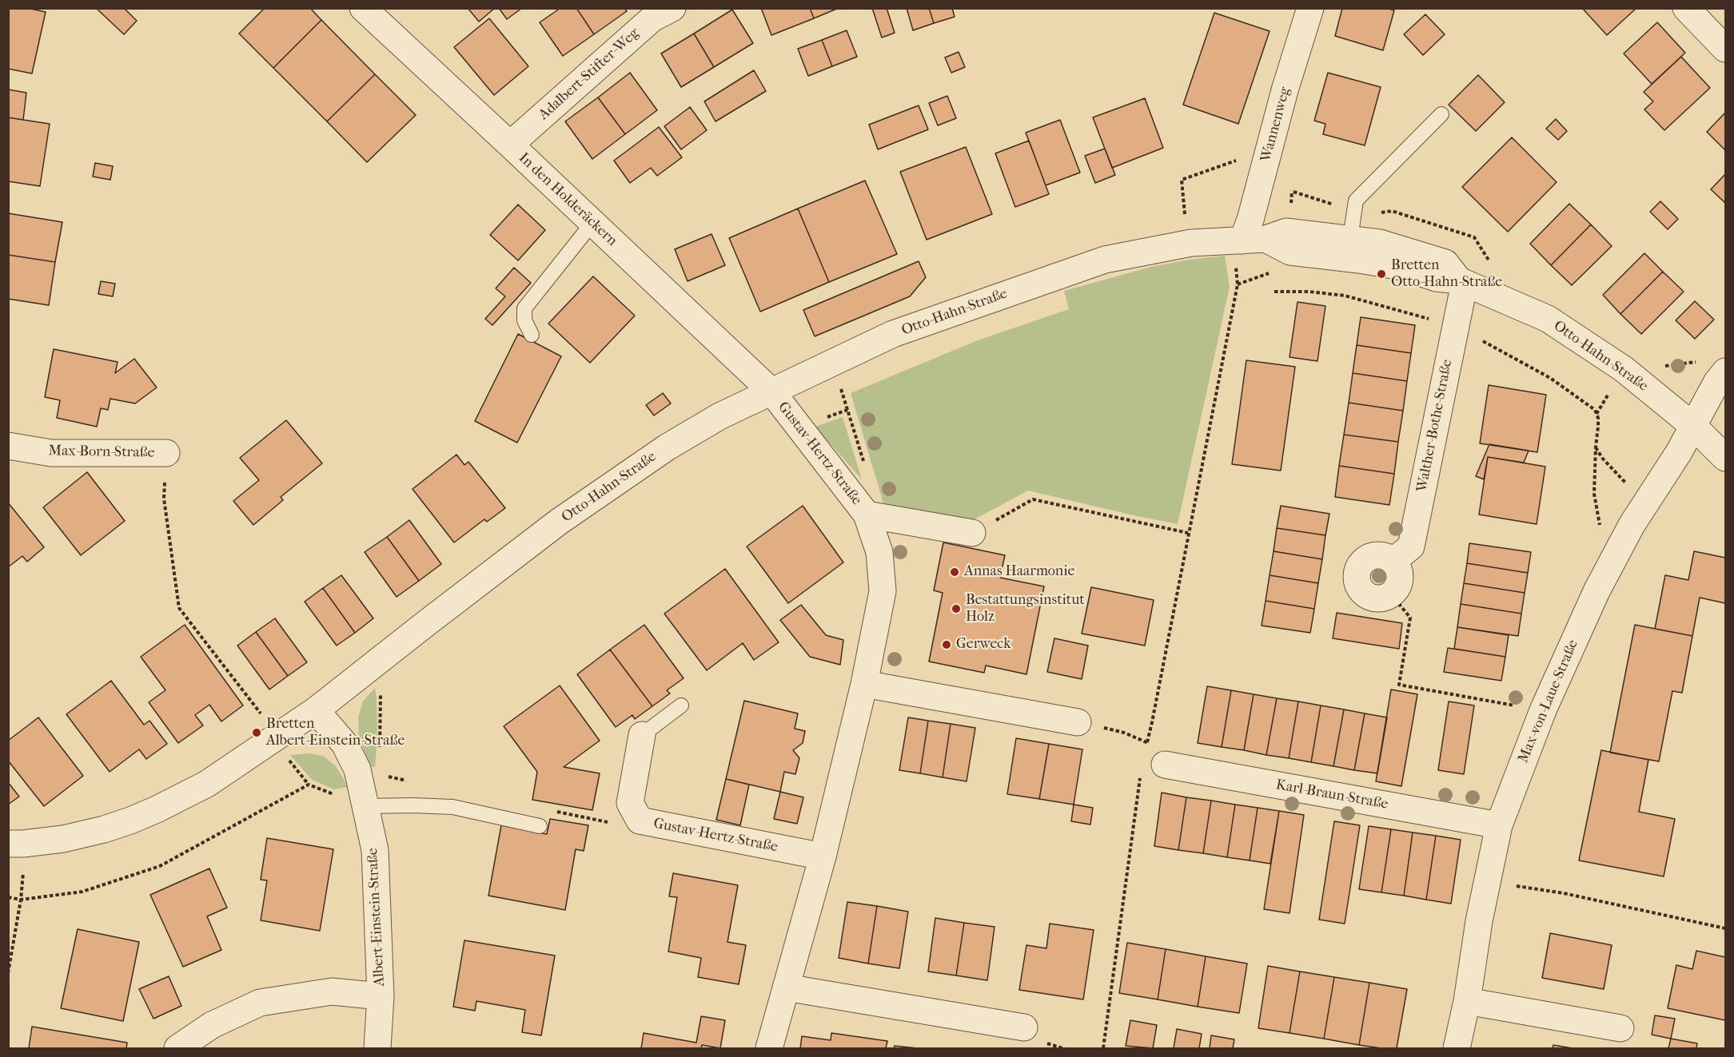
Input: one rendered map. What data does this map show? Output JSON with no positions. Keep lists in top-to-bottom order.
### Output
{
  "streets": {
    "street": [
      "Adalbert-Stifter-Weg",
      "Wannenweg",
      "In den Holderäckern",
      "Otto-Hahn-Straße",
      "Walther-Bothe-Straße",
      "Max-Born-Straße",
      "Gustav-Hertz-Straße",
      "Max-von-Laue-Straße",
      "Karl-Braun-Straße",
      "Albert-Einstein-Straße"
    ]
  },
  "crossings": [
    ["Adalbert-Stifter-Weg", "In den Holderäckern"],
    ["Wannenweg", "Otto-Hahn-Straße"],
    ["In den Holderäckern", "Otto-Hahn-Straße"],
    ["In den Holderäckern", "Gustav-Hertz-Straße"],
    ["Otto-Hahn-Straße", "Walther-Bothe-Straße"],
    ["Otto-Hahn-Straße", "Gustav-Hertz-Straße"],
    ["Otto-Hahn-Straße", "Max-von-Laue-Straße"],
    ["Otto-Hahn-Straße", "Albert-Einstein-Straße"],
    ["Max-von-Laue-Straße", "Karl-Braun-Straße"]
  ],
  "places": [
    "Bretten Otto-Hahn-Straße",
    "Annas Haarmonie",
    "Bestattungsinstitut Holz",
    "Gerweck",
    "Bretten Albert-Einstein-Straße"
  ]
}
